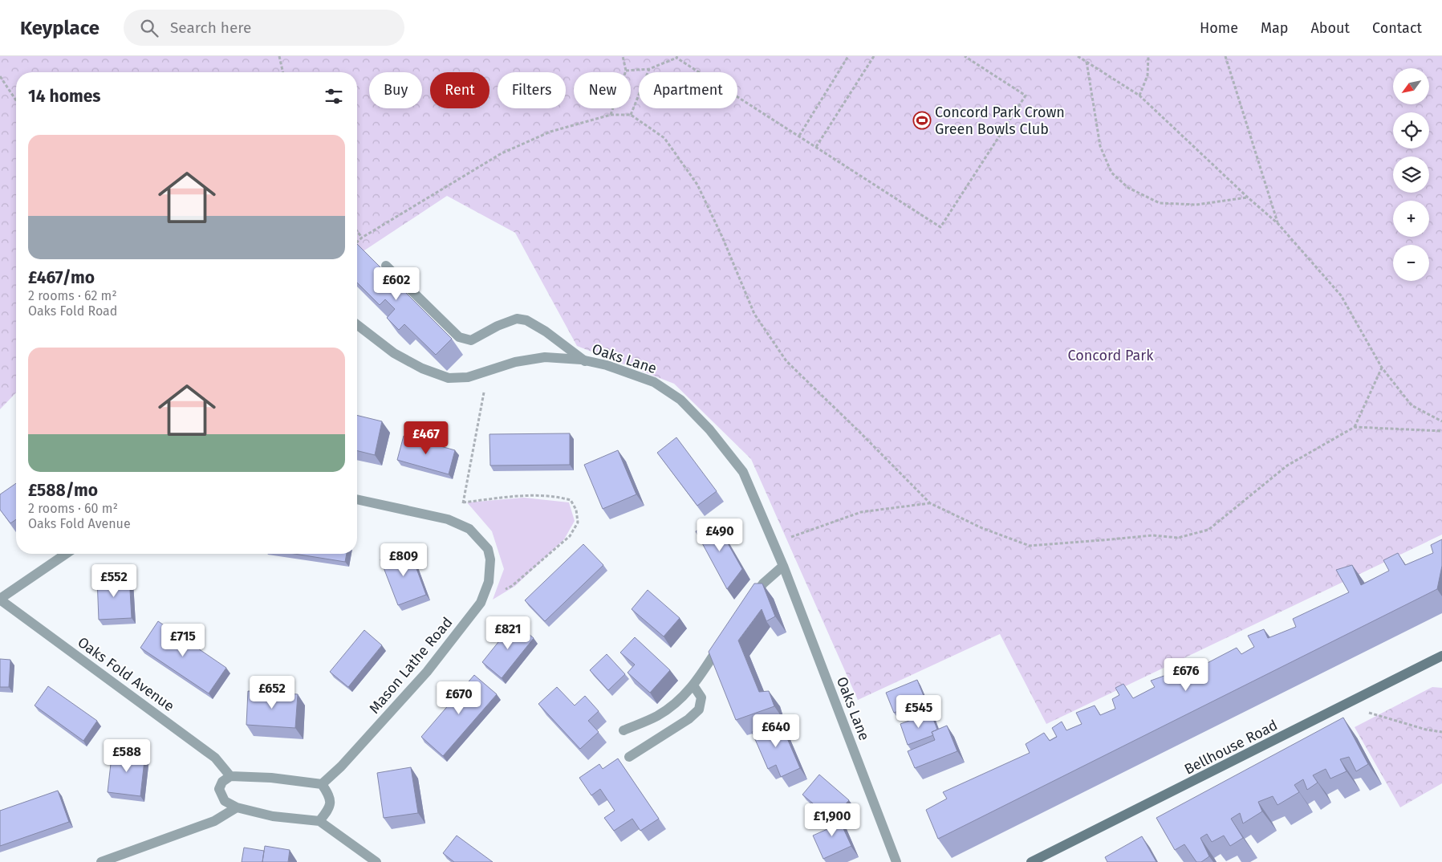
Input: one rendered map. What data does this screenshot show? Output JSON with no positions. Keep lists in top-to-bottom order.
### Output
{
  "streets": {
    "main road": ["Bellhouse Road"],
    "street": ["Oaks Lane", "Mason Lathe Road", "Oaks Fold Avenue"]
  },
  "parks": ["Concord Park"],
  "places": {
    "sports": ["Concord Park Crown Green Bowls Club"]
  },
  "north": "bottom left",
  "page": {
    "header": "Keyplace",
    "search": "Search here",
    "nav": [
      "Home",
      "Map",
      "About",
      "Contact"
    ],
    "map_buttons": ["+", "−"],
    "chip": [
      "Buy",
      "Rent",
      "Filters",
      "New",
      "Apartment"
    ],
    "heading": "14 homes",
    "list": [
      {
        "name": "£467/mo",
        "note": "2 rooms · 62 m² · Oaks Fold Road"
      },
      {
        "name": "£588/mo",
        "note": "2 rooms · 60 m² · Oaks Fold Avenue"
      }
    ],
    "price": [
      "£602",
      "£467",
      "£490",
      "£809",
      "£552",
      "£821",
      "£715",
      "£676",
      "£652",
      "£670",
      "£545",
      "£640",
      "£588",
      "£1,900"
    ]
  }
}
